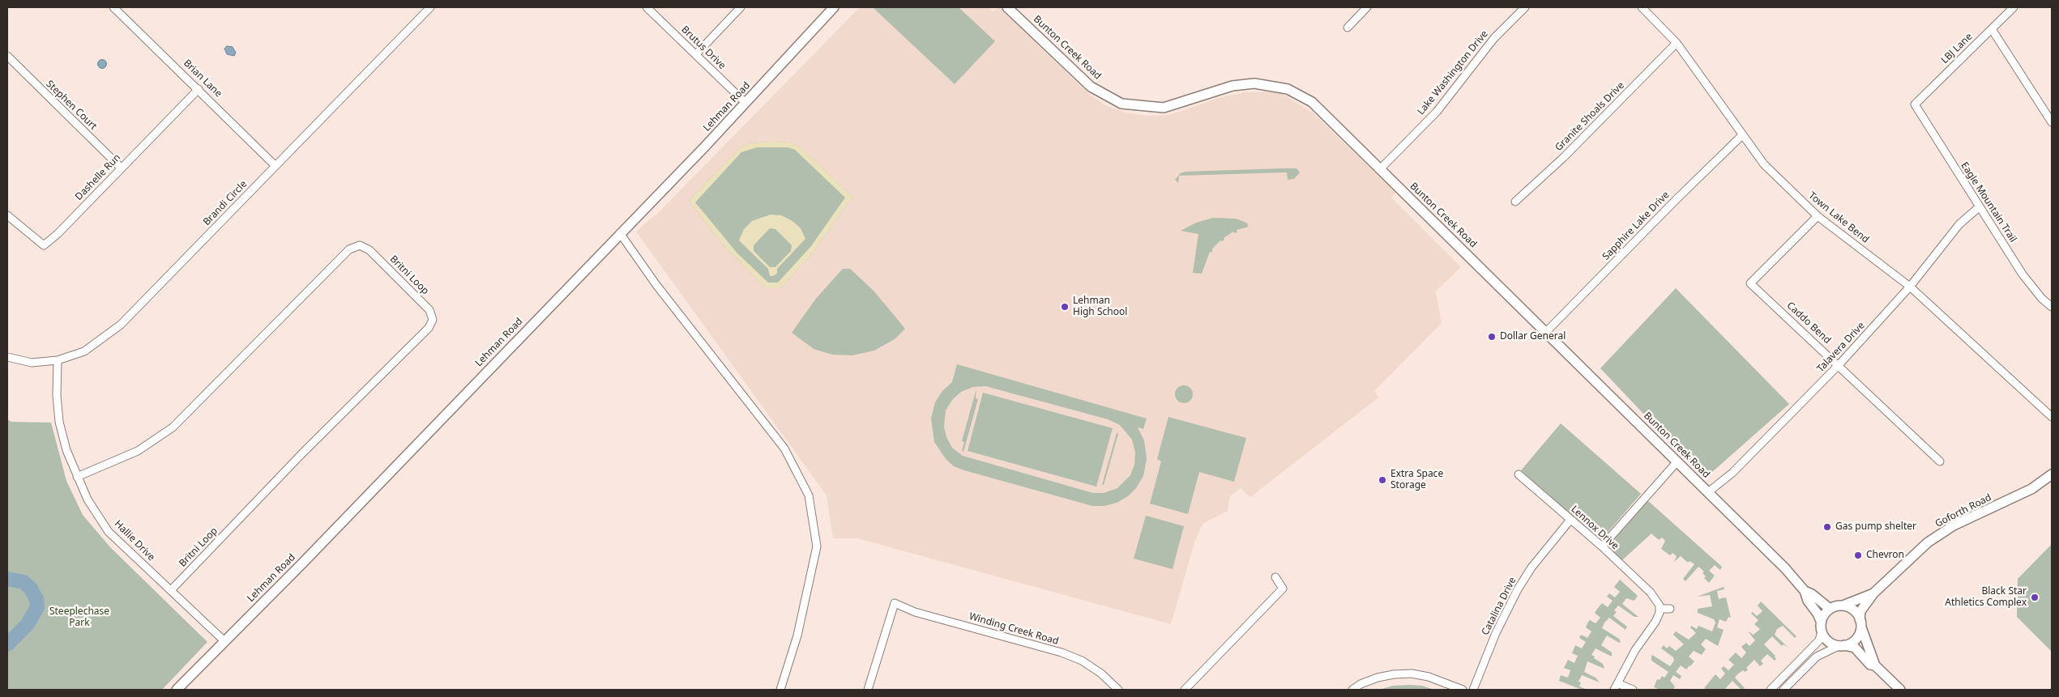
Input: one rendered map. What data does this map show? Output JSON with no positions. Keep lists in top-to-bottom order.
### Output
{
  "streets": {
    "street": [
      "Brutus Drive",
      "Bunton Creek Road",
      "LBJ Lane",
      "Lake Washington Drive",
      "Brian Lane",
      "Stephen Court",
      "Lehman Road",
      "Granite Shoals Drive",
      "Dashelle Run",
      "Eagle Mountain Trail",
      "Brandi Circle",
      "Town Lake Bend",
      "Sapphire Lake Drive",
      "Britni Loop",
      "Caddo Bend",
      "Talavera Drive",
      "Goforth Road",
      "Lennox Drive",
      "Hallie Drive",
      "Catalina Drive",
      "Winding Creek Road"
    ]
  },
  "crossings": [
    ["Brutus Drive", "Lehman Road"],
    ["Bunton Creek Road", "Lake Washington Drive"],
    ["Bunton Creek Road", "Sapphire Lake Drive"],
    ["Bunton Creek Road", "Talavera Drive"],
    ["Bunton Creek Road", "Goforth Road"],
    ["LBJ Lane", "Eagle Mountain Trail"],
    ["Brian Lane", "Dashelle Run"],
    ["Brian Lane", "Brandi Circle"],
    ["Stephen Court", "Dashelle Run"],
    ["Lehman Road", "Hallie Drive"],
    ["Granite Shoals Drive", "Town Lake Bend"],
    ["Eagle Mountain Trail", "Talavera Drive"],
    ["Brandi Circle", "Hallie Drive"],
    ["Town Lake Bend", "Sapphire Lake Drive"],
    ["Town Lake Bend", "Caddo Bend"],
    ["Town Lake Bend", "Talavera Drive"],
    ["Britni Loop", "Hallie Drive"],
    ["Caddo Bend", "Talavera Drive"],
    ["Lennox Drive", "Catalina Drive"]
  ],
  "parks": ["Steeplechase Park"],
  "places": [
    "Lehman High School",
    "Dollar General",
    "Extra Space Storage",
    "Gas pump shelter",
    "Chevron",
    "Black Star Athletics Complex"
  ]
}
